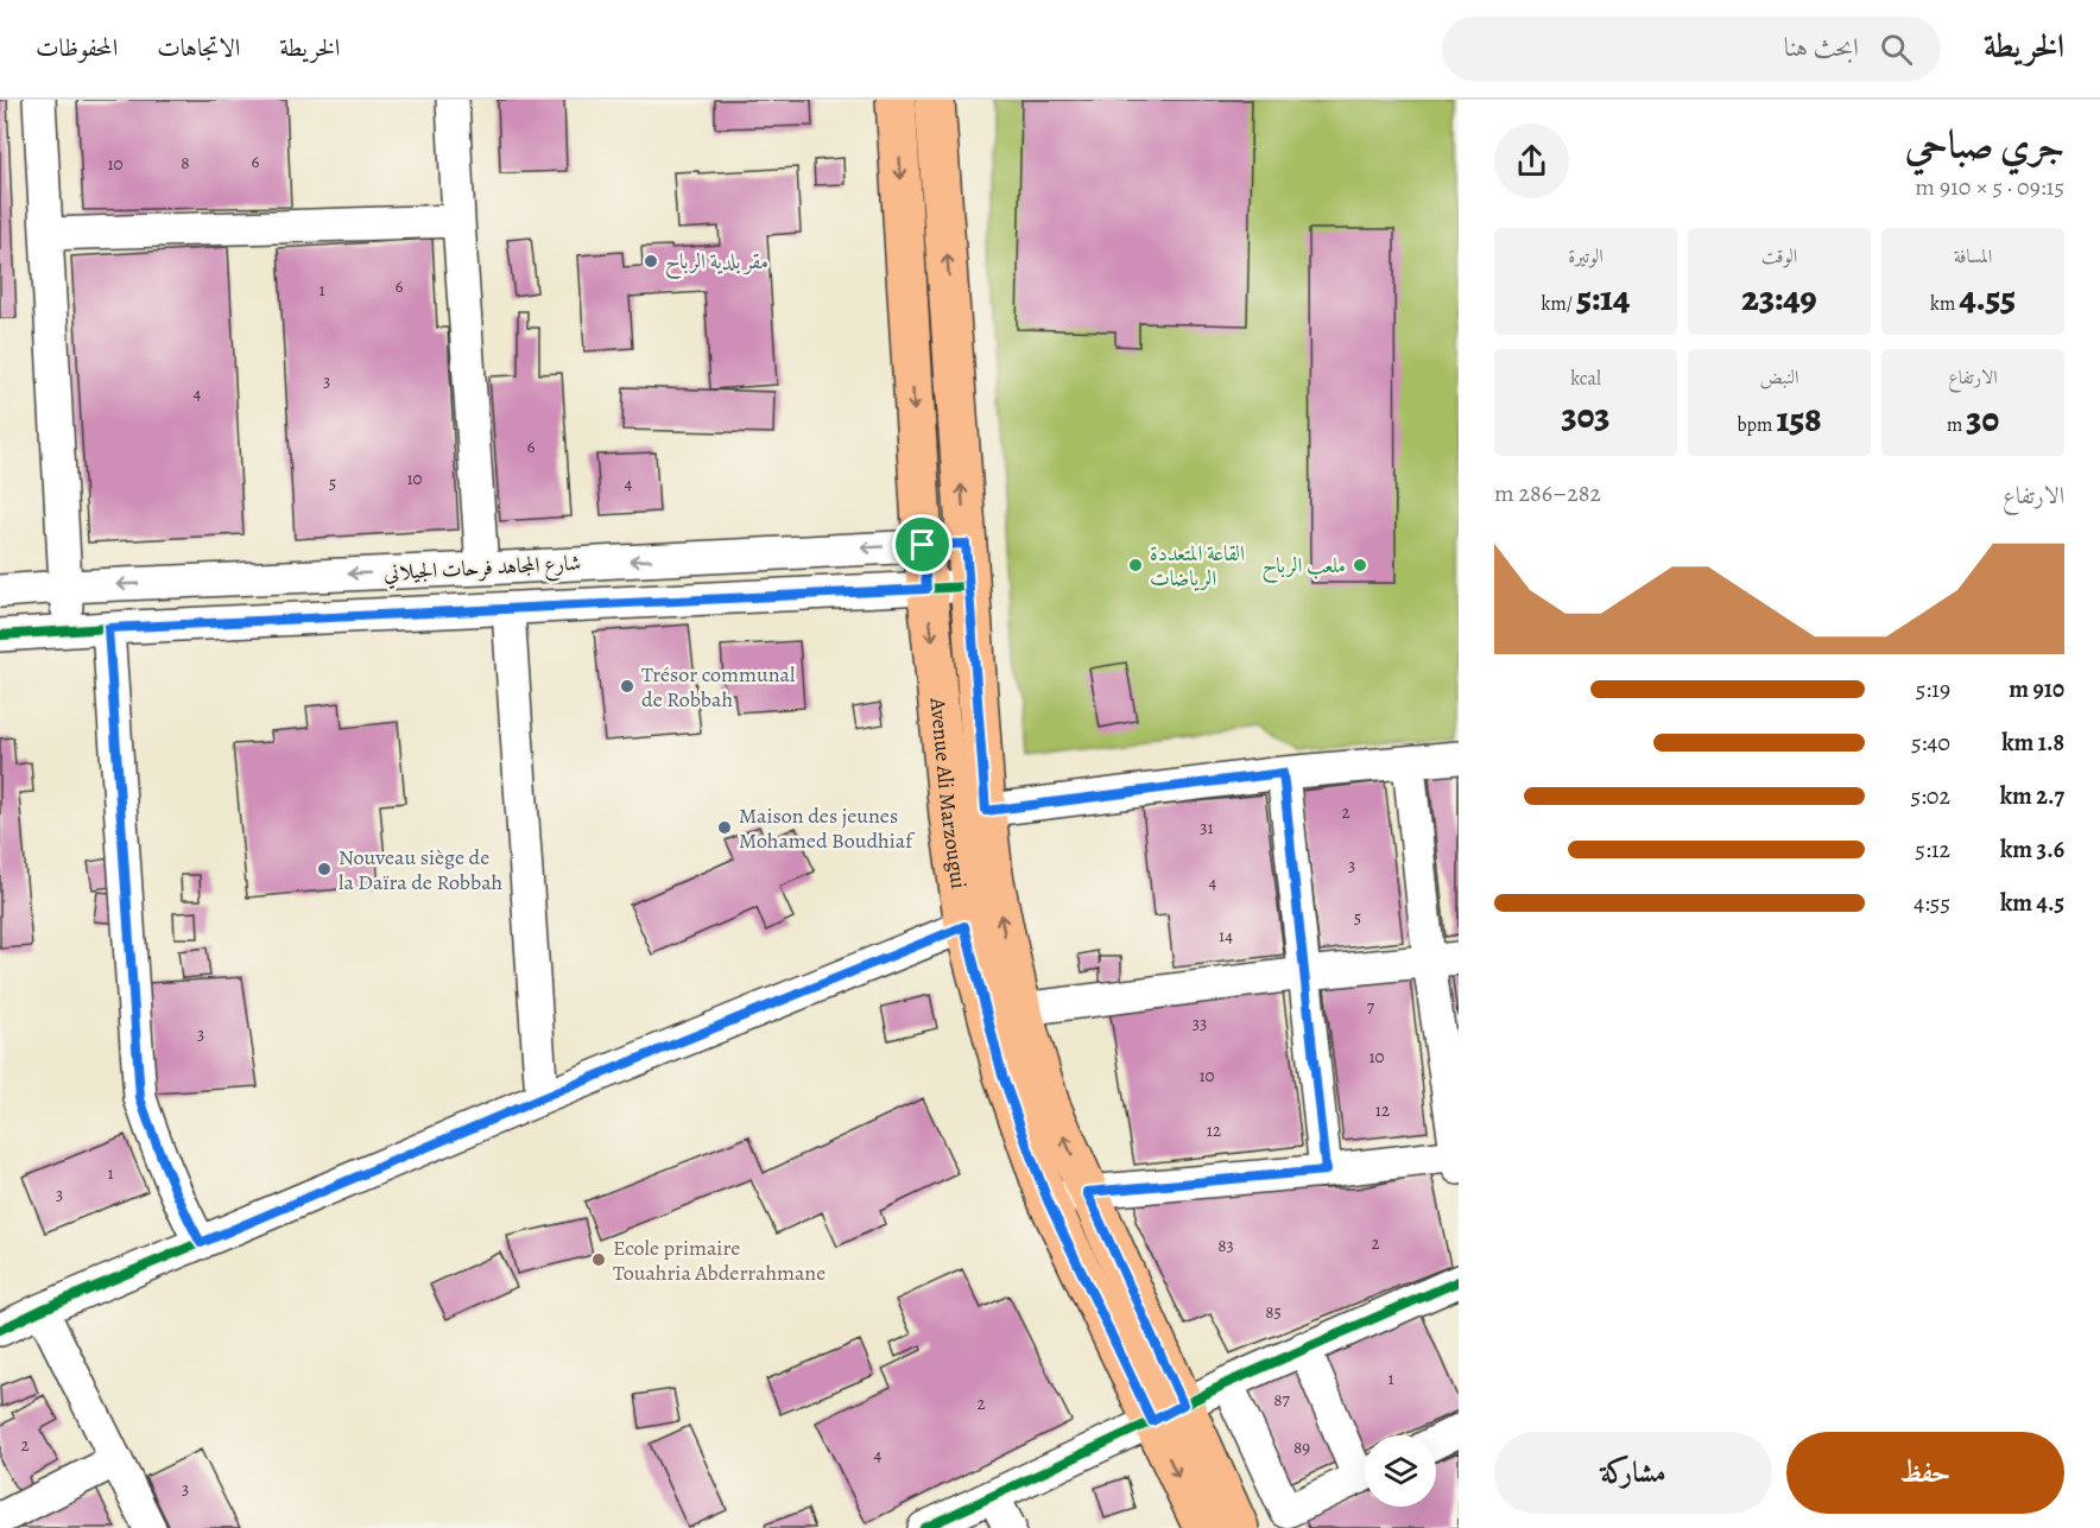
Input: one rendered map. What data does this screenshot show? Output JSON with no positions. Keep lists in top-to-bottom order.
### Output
{
  "streets": {
    "main road": ["Avenue Ali Marzougui"],
    "street": ["شارع المجاهد فرحات الجيلاني"]
  },
  "crossings": [
    ["شارع المجاهد فرحات الجيلاني", "Avenue Ali Marzougui"]
  ],
  "places": [
    "مقر بلدية الرباح",
    "القاعة المتعددة الرياضات",
    "ملعب الرباح",
    "Trésor communal de Robbah",
    "Maison des jeunes Mohamed Boudhiaf",
    "Nouveau siège de la Daïra de Robbah",
    "Ecole primaire Touahria Abderrahmane"
  ],
  "house_numbers": [
    "6",
    "8",
    "10",
    "6",
    "1",
    "3",
    "4",
    "6",
    "10",
    "5",
    "4",
    "2",
    "31",
    "3",
    "4",
    "5",
    "14",
    "7",
    "33",
    "3",
    "10",
    "10",
    "12",
    "12",
    "1",
    "3",
    "2",
    "83",
    "85",
    "1",
    "87",
    "2",
    "2",
    "89",
    "4",
    "3"
  ],
  "page": {
    "header": "الخريطة",
    "search": "ابحث هنا",
    "nav": ["الخريطة", "الاتجاهات", "المحفوظات"],
    "heading": ["جري صباحي", "09:15 · 5 × 910 m"],
    "stats": [
      ["المسافة", "4.55 km"],
      ["الوقت", "23:49"],
      ["الوتيرة", "5:14 /km"],
      ["الارتفاع", "30 m"],
      ["النبض", "158 bpm"],
      ["kcal", "303"]
    ],
    "chart": ["الارتفاع", "282–286 m"],
    "list": [
      {
        "name": "910 m",
        "note": "5:19"
      },
      {
        "name": "1.8 km",
        "note": "5:40"
      },
      {
        "name": "2.7 km",
        "note": "5:02"
      },
      {
        "name": "3.6 km",
        "note": "5:12"
      },
      {
        "name": "4.5 km",
        "note": "4:55"
      }
    ],
    "buttons": ["حفظ", "مشاركة"]
  }
}
